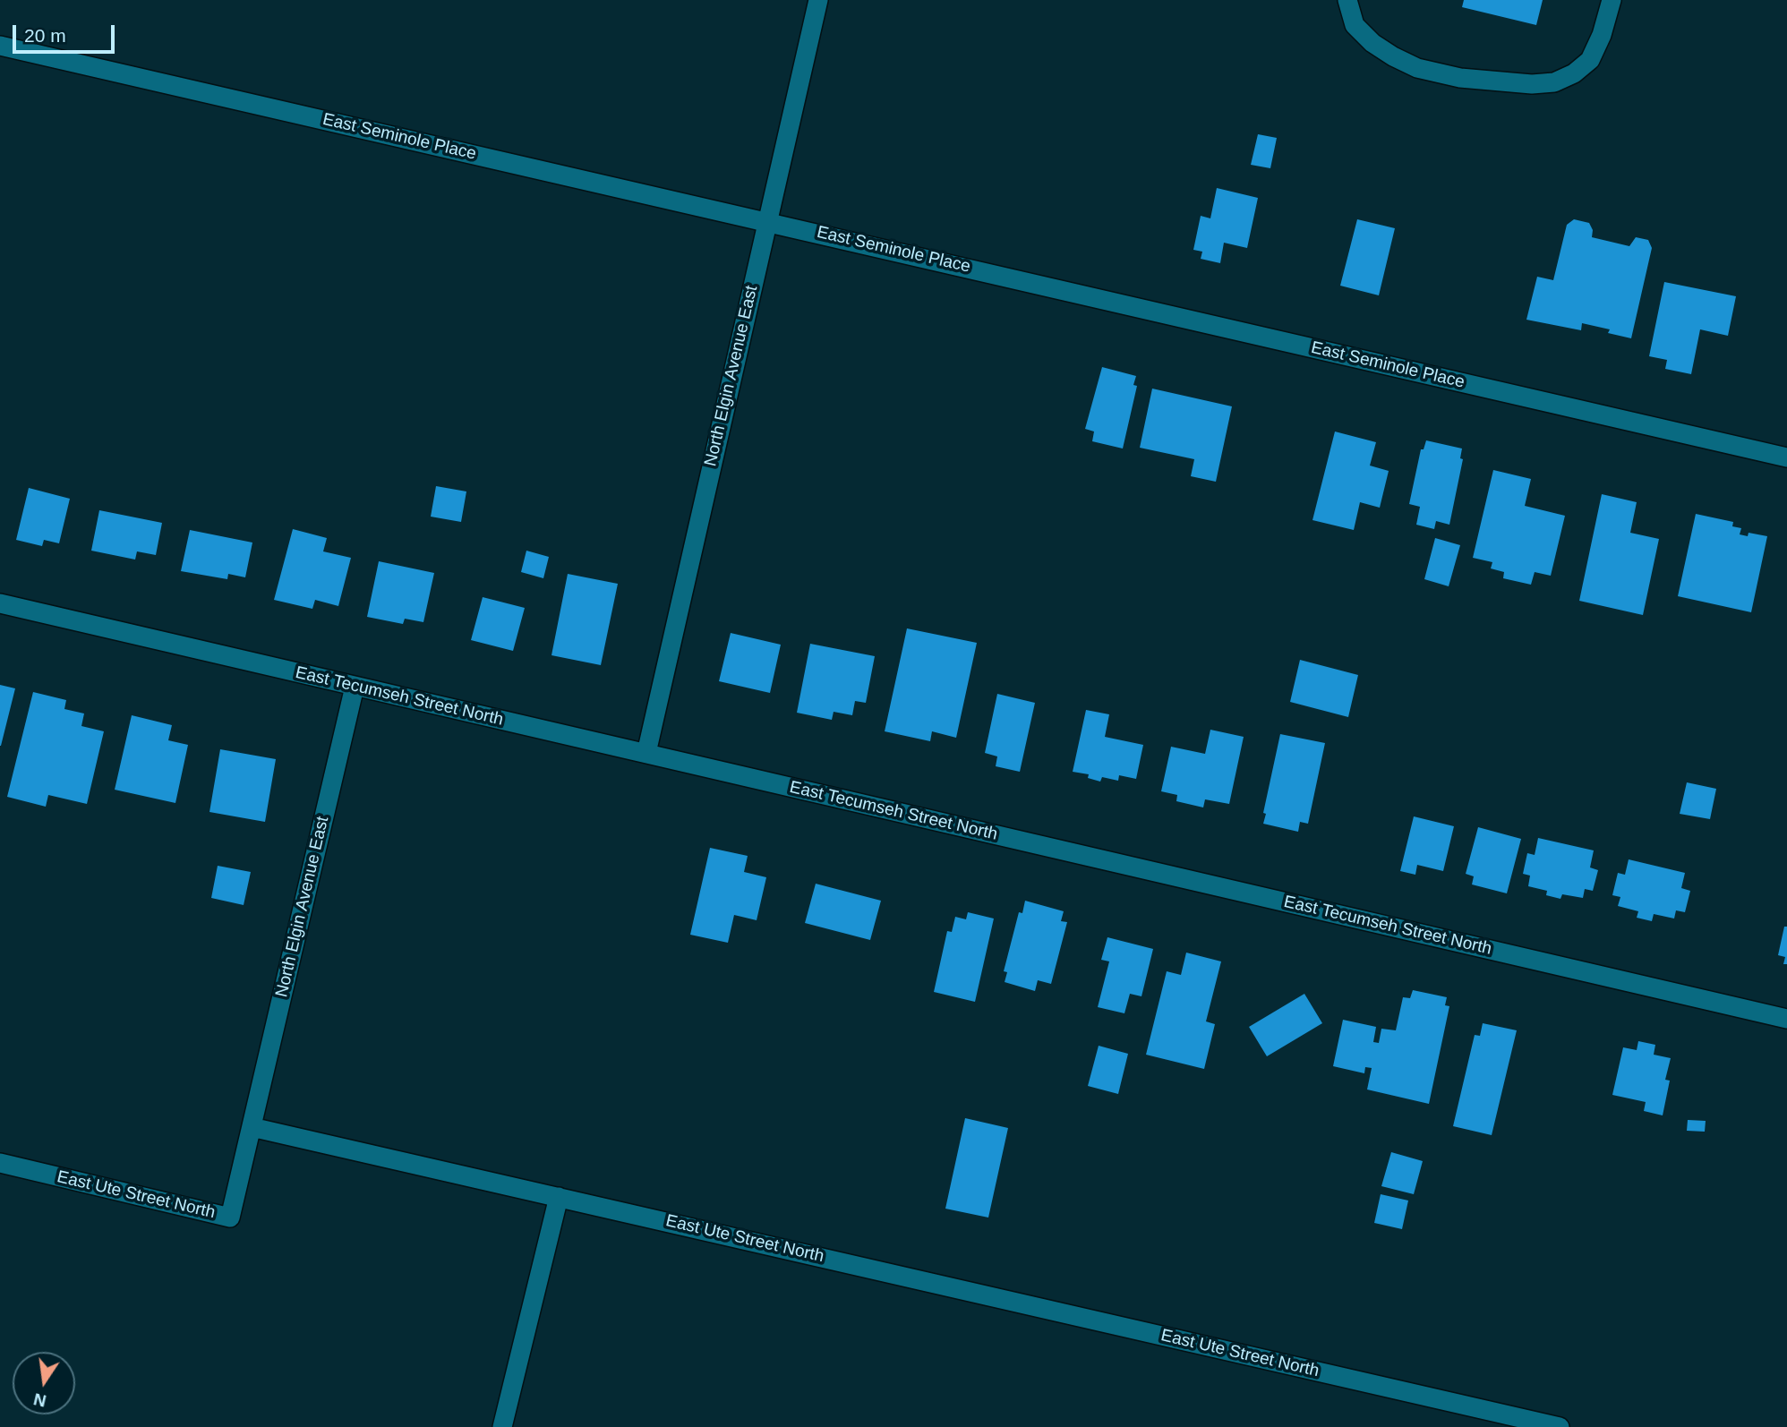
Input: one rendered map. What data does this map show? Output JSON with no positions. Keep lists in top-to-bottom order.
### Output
{
  "streets": {
    "street": [
      "East Seminole Place",
      "North Elgin Avenue East",
      "East Tecumseh Street North",
      "East Ute Street North"
    ]
  },
  "crossings": [
    ["East Seminole Place", "North Elgin Avenue East"],
    ["North Elgin Avenue East", "East Tecumseh Street North"],
    ["North Elgin Avenue East", "East Ute Street North"]
  ],
  "scale_bar": "20 m",
  "north": "bottom"
}
